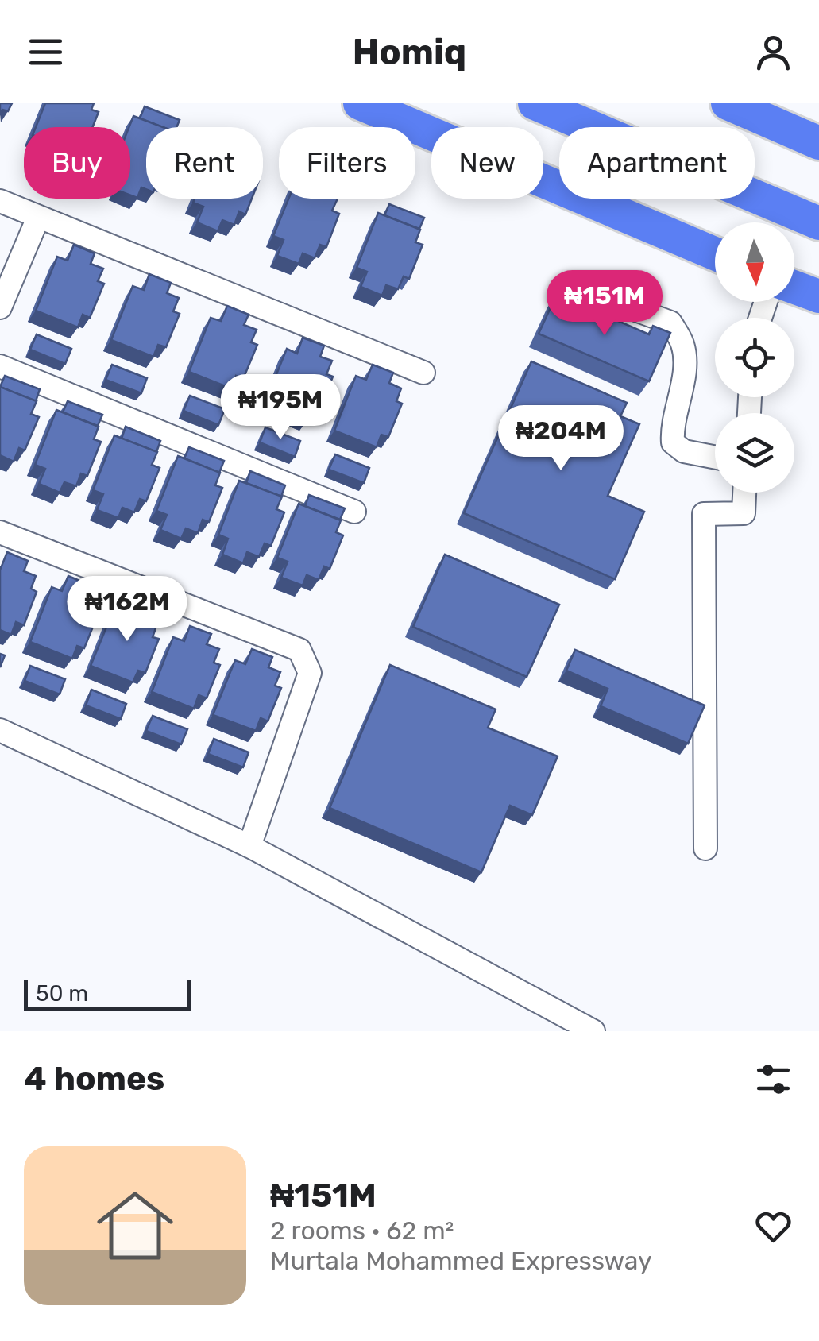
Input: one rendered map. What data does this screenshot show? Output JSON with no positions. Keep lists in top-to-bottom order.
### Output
{
  "scale_bar": "50 m",
  "north": "bottom",
  "page": {
    "header": "Homiq",
    "chip": [
      "Buy",
      "Rent",
      "Filters",
      "New",
      "Apartment"
    ],
    "price": [
      "₦151M",
      "₦195M",
      "₦204M",
      "₦162M"
    ],
    "scale": "50 m",
    "heading": "4 homes",
    "list": [
      {
        "name": "₦151M",
        "note": "2 rooms · 62 m² · Murtala Mohammed Expressway"
      }
    ]
  }
}
